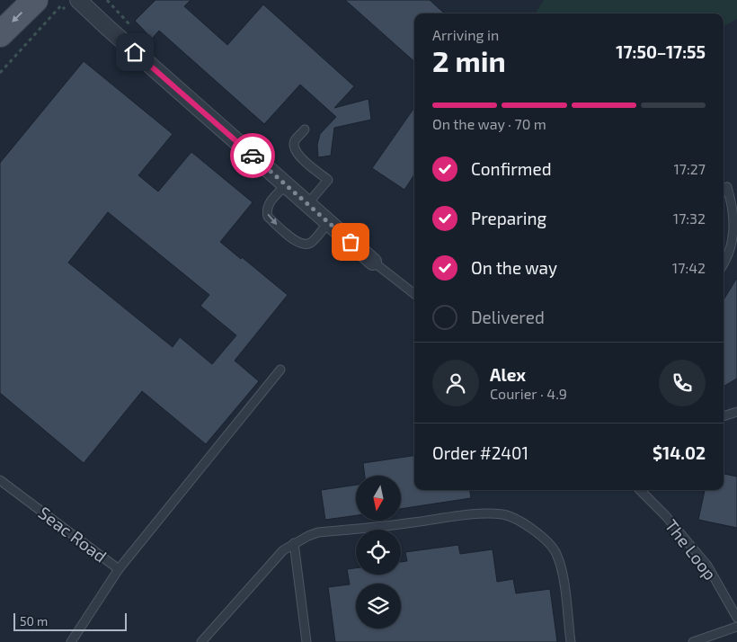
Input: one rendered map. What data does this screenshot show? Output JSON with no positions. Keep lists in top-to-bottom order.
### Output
{
  "streets": {
    "lane": ["Seac Road", "The Loop"]
  },
  "scale_bar": "50 m",
  "north": "bottom",
  "page": {
    "heading": ["2 min", "Arriving in", "17:50–17:55"],
    "panel": [
      "Alex",
      "Courier · 4.9",
      "Order #2401",
      "$14.02"
    ],
    "bar": "On the way · 70 m",
    "list": [
      ["Confirmed", "17:27"],
      ["Preparing", "17:32"],
      ["On the way", "17:42"],
      "Delivered"
    ],
    "scale": "50 m"
  }
}
